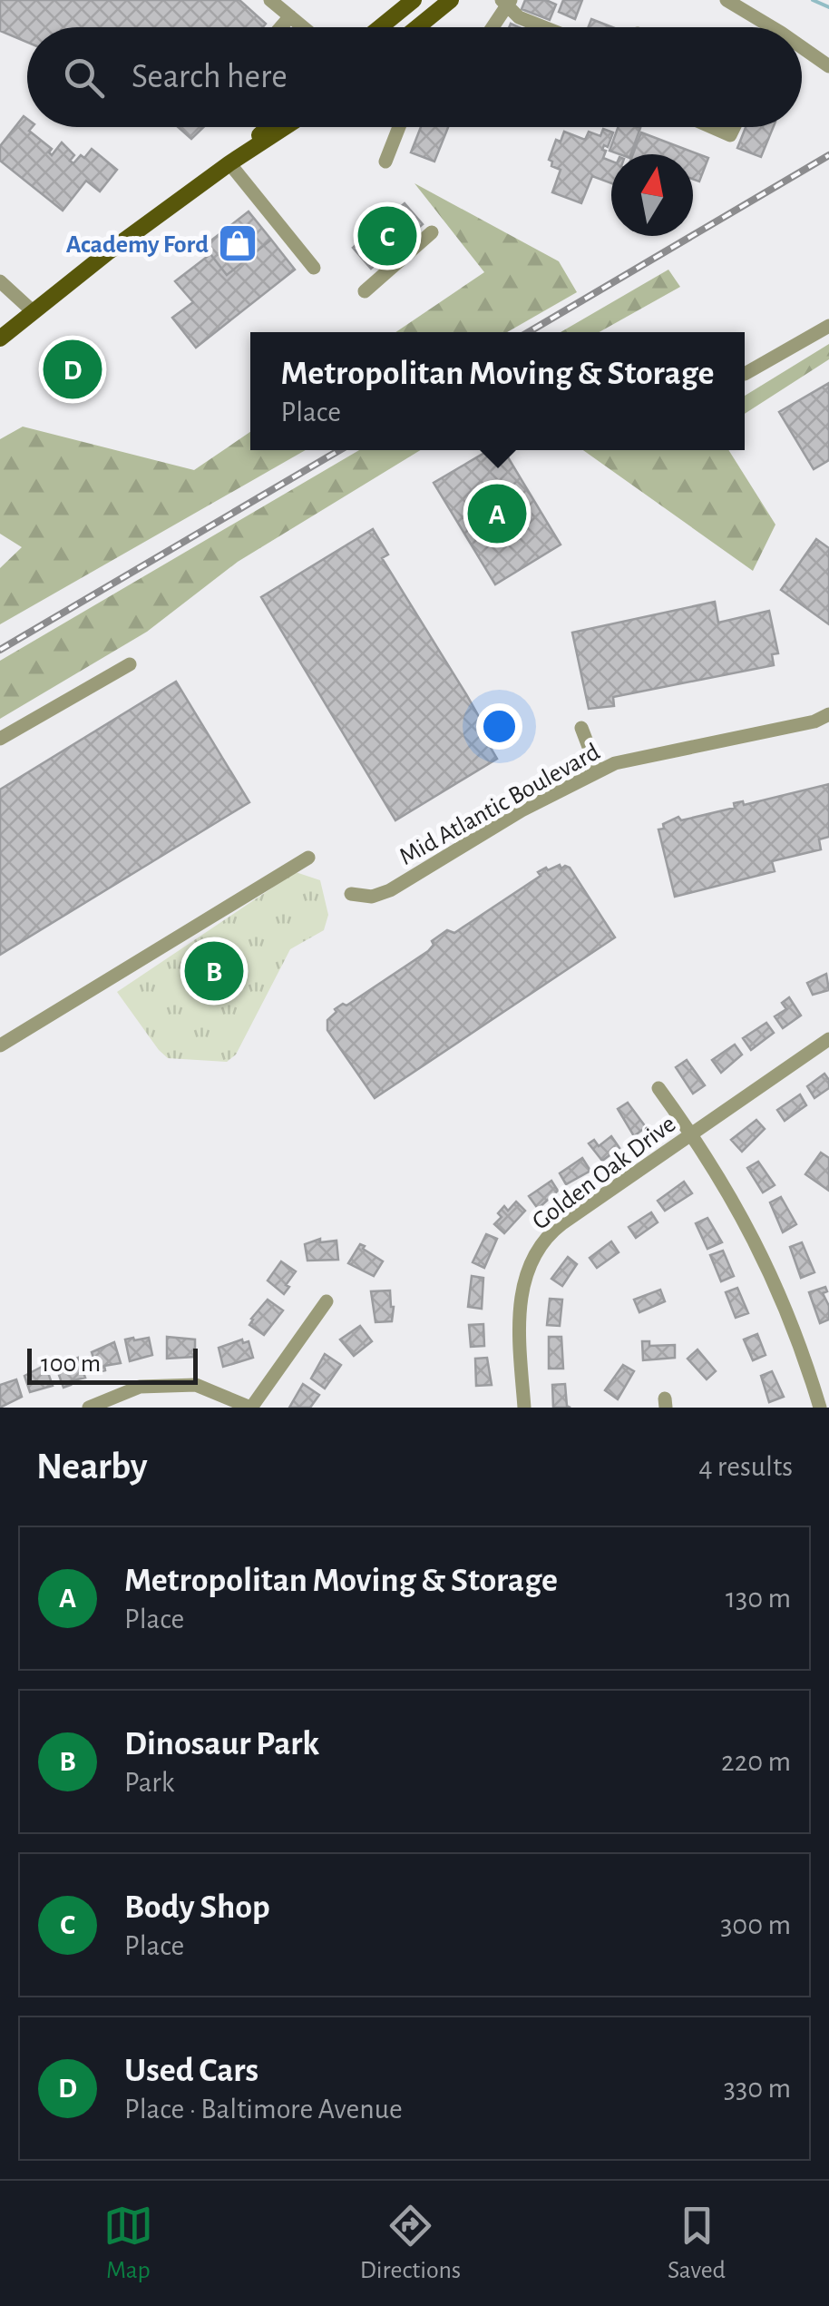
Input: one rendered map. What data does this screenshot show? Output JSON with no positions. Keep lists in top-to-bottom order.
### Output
{
  "streets": {
    "street": ["Mid Atlantic Boulevard", "Golden Oak Drive"]
  },
  "places": {
    "shop": ["Academy Ford"]
  },
  "scale_bar": "100 m",
  "north": "top",
  "page": {
    "search": "Search here",
    "pins": [
      "C",
      "D",
      "A",
      "B"
    ],
    "popup": ["Metropolitan Moving & Storage", "Place"],
    "scale": "100 m",
    "heading": ["Nearby", "4 results"],
    "list": [
      {
        "mark": "A",
        "name": "Metropolitan Moving & Storage",
        "note": "Place",
        "value": "130 m"
      },
      {
        "mark": "B",
        "name": "Dinosaur Park",
        "note": "Park",
        "value": "220 m"
      },
      {
        "mark": "C",
        "name": "Body Shop",
        "note": "Place",
        "value": "300 m"
      },
      {
        "mark": "D",
        "name": "Used Cars",
        "note": "Place · Baltimore Avenue",
        "value": "330 m"
      }
    ],
    "nav": ["Map", "Directions", "Saved"]
  }
}
